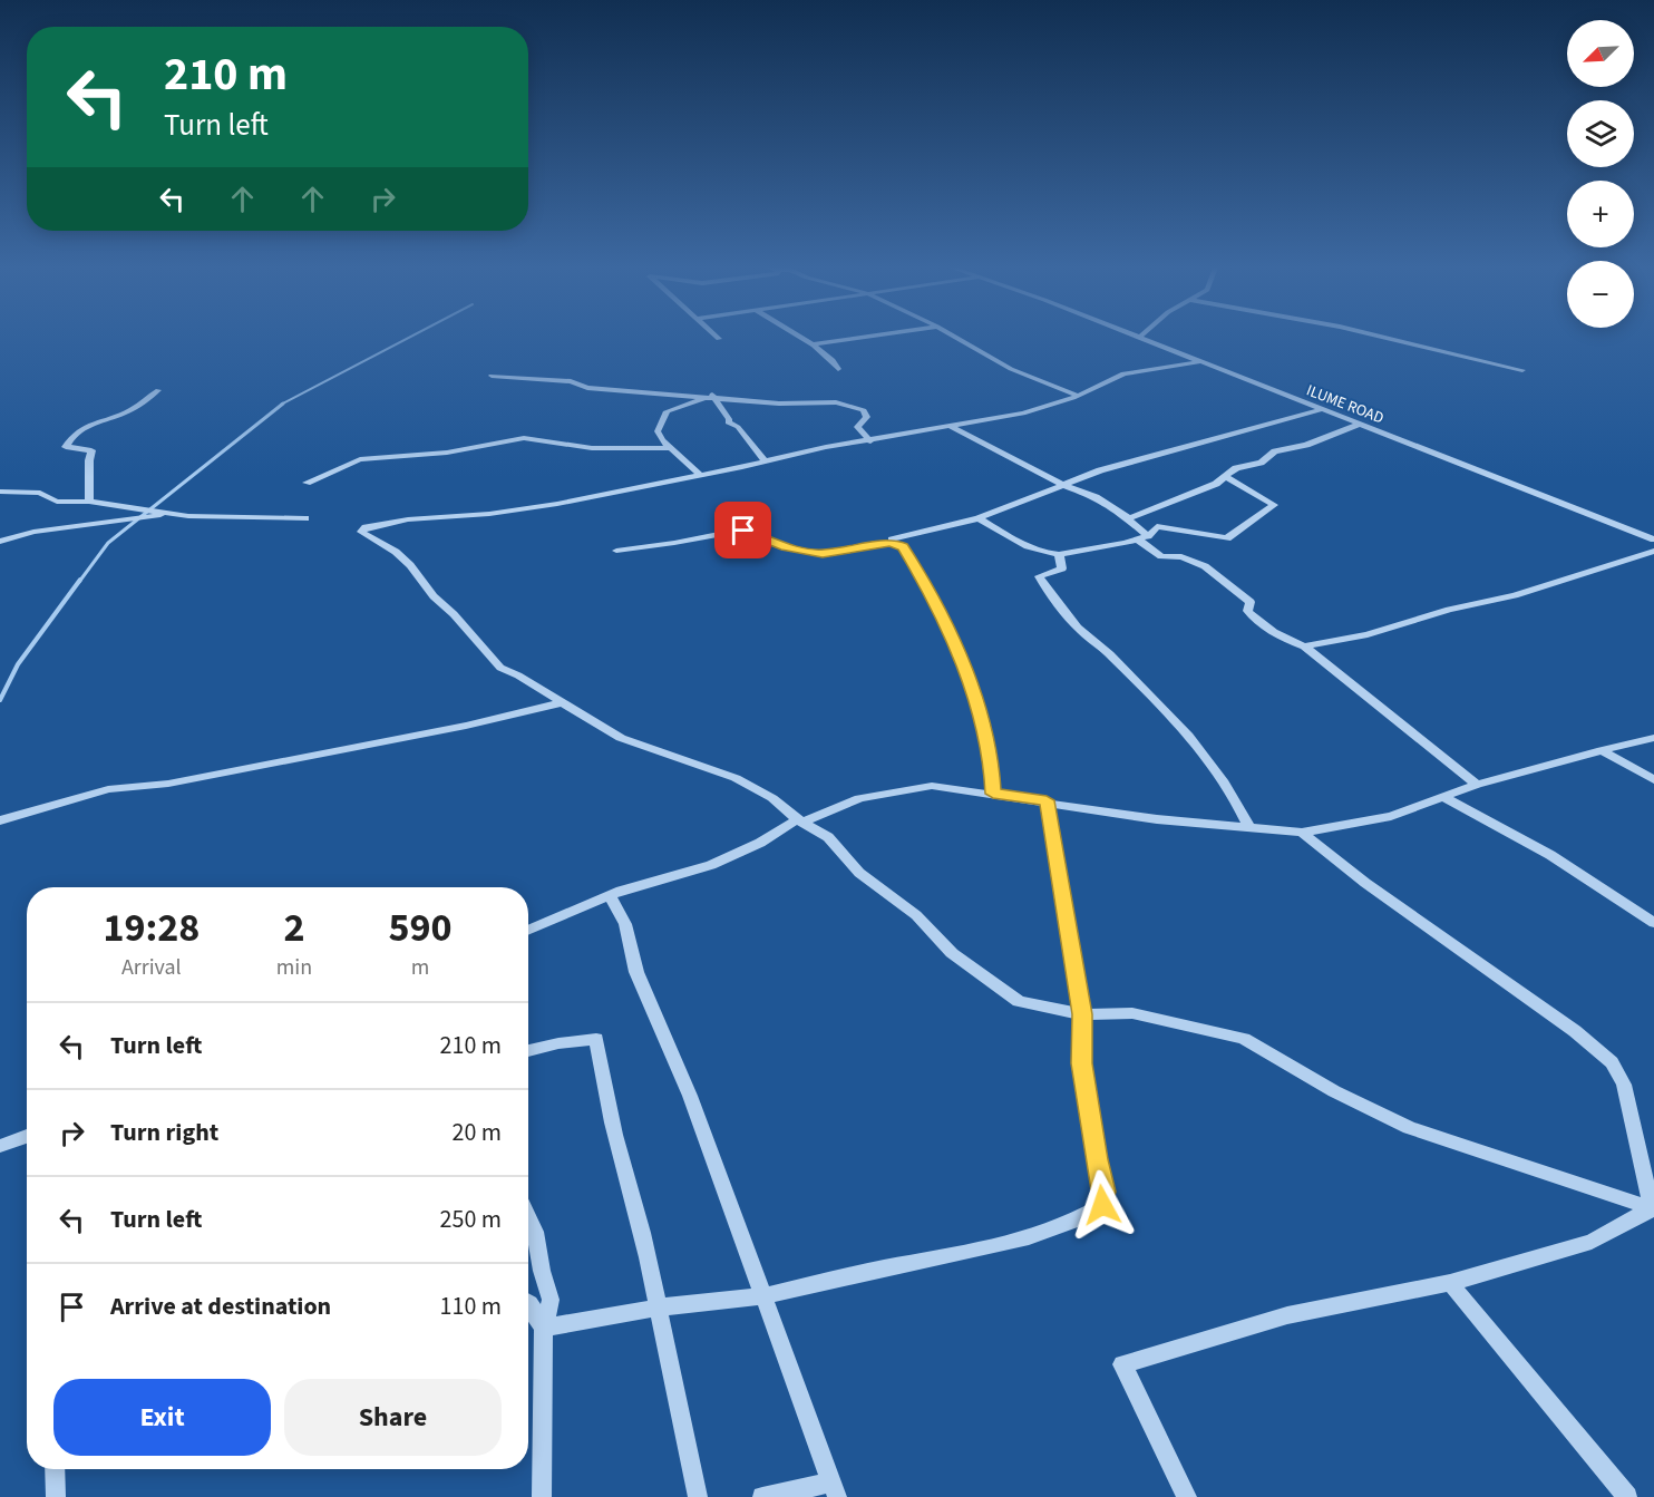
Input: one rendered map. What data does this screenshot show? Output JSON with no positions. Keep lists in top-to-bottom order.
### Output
{
  "streets": {
    "street": ["ILUME ROAD"]
  },
  "north": "bottom left",
  "page": {
    "map_buttons": ["+", "−"],
    "turn": ["210 m", "Turn left"],
    "eta": [
      "19:28",
      "Arrival",
      "2",
      "min",
      "590",
      "m"
    ],
    "list": [
      {
        "name": "Turn left",
        "value": "210 m"
      },
      {
        "name": "Turn right",
        "value": "20 m"
      },
      {
        "name": "Turn left",
        "value": "250 m"
      },
      {
        "name": "Arrive at destination",
        "value": "110 m"
      }
    ],
    "buttons": ["Exit", "Share"]
  }
}
